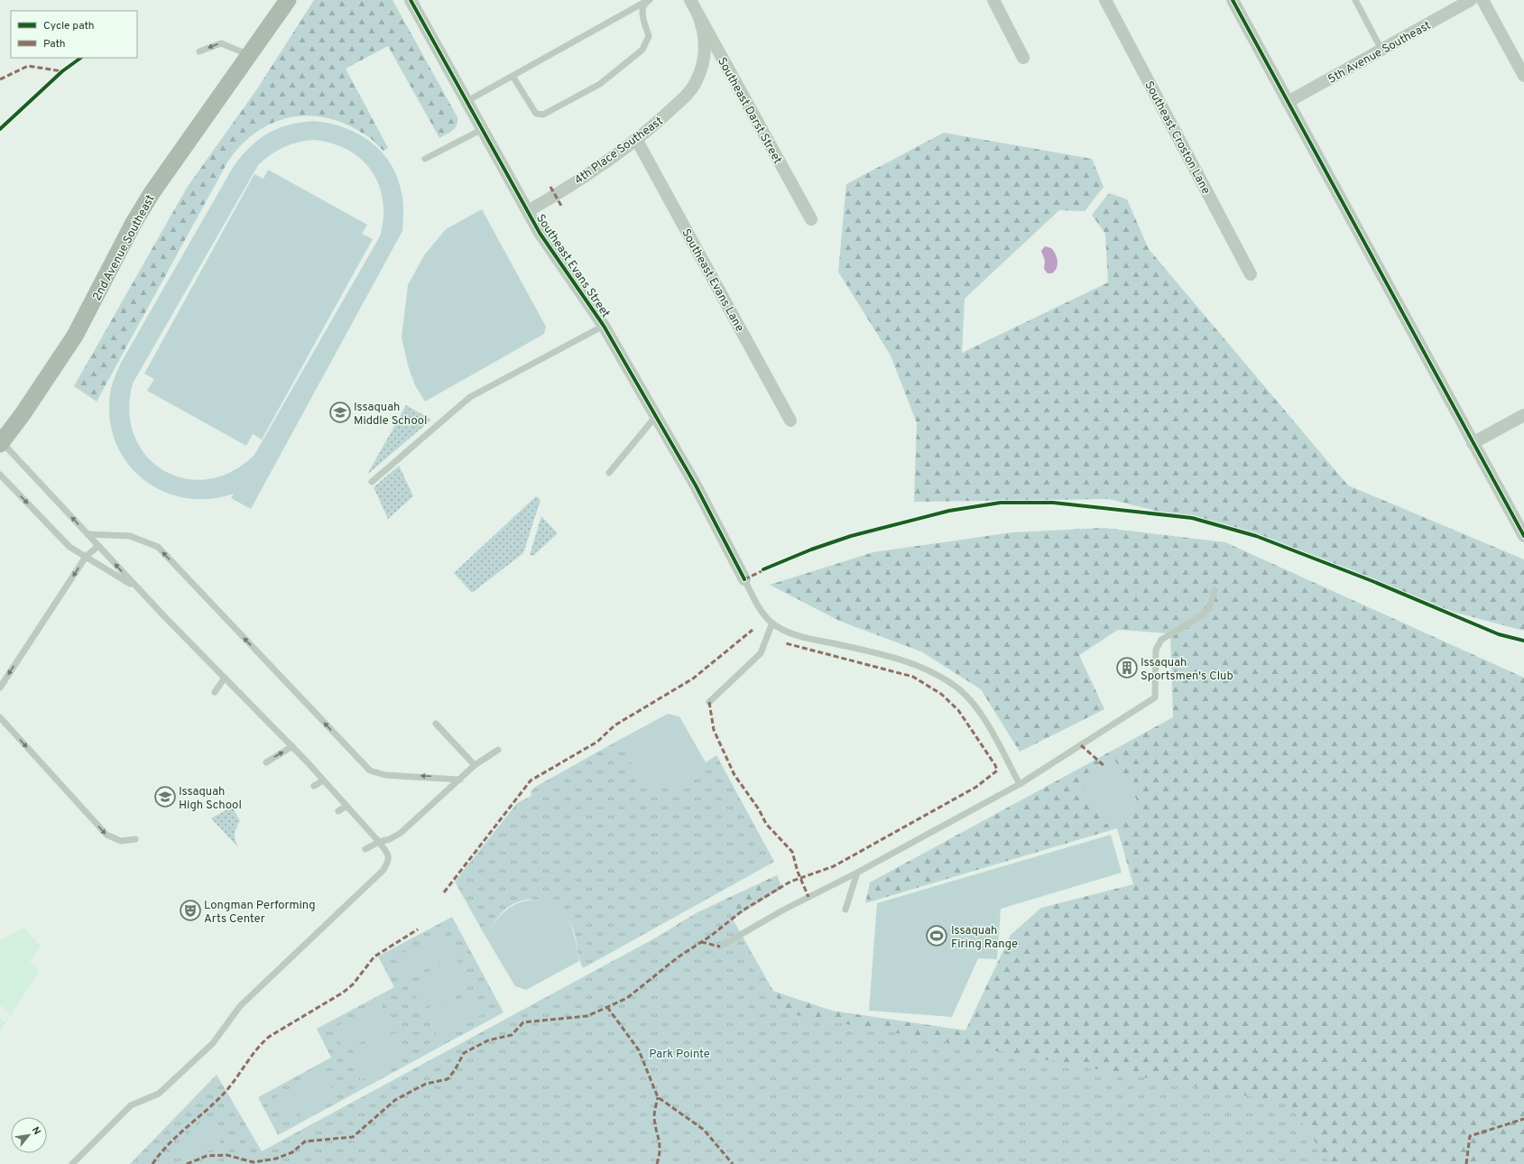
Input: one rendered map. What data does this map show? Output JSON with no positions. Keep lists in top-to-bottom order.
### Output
{
  "streets": {
    "street": [
      "5th Avenue Southeast",
      "Southeast Darst Street",
      "Southeast Croston Lane",
      "4th Place Southeast",
      "2nd Avenue Southeast",
      "Southeast Evans Street",
      "Southeast Evans Lane"
    ]
  },
  "crossings": [
    ["Southeast Darst Street", "4th Place Southeast"],
    ["4th Place Southeast", "Southeast Evans Street"],
    ["4th Place Southeast", "Southeast Evans Lane"]
  ],
  "parks": ["Park Pointe"],
  "places": {
    "school or university": ["Issaquah Middle School", "Issaquah High School"],
    "building": ["Issaquah Sportsmen's Club"],
    "theatre": ["Longman Performing Arts Center"],
    "sports": ["Issaquah Firing Range"]
  },
  "legend": ["Cycle path", "Path"],
  "north": "top right"
}
